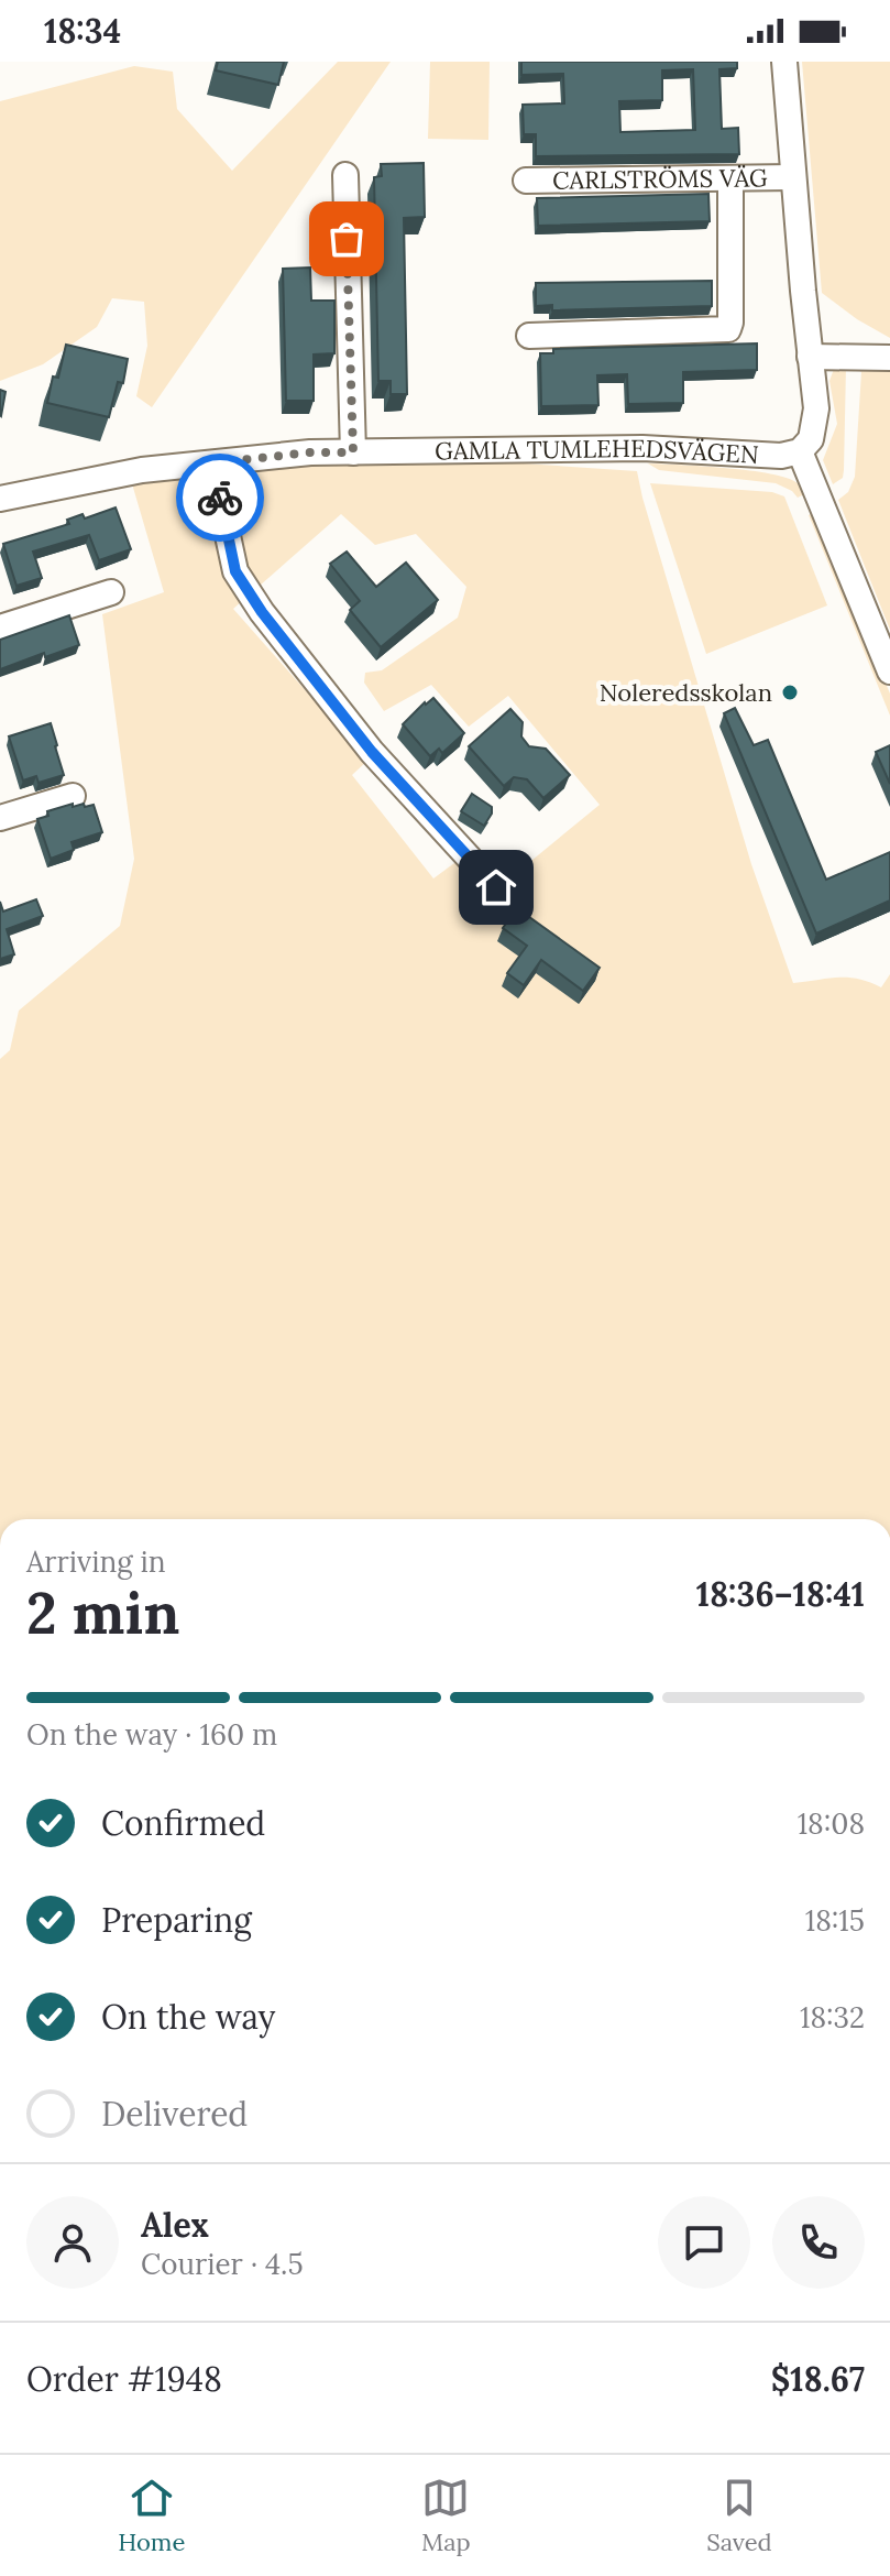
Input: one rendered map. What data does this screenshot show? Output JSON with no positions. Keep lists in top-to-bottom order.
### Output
{
  "streets": {
    "street": ["CARLSTRÖMS VÄG", "GAMLA TUMLEHEDSVÄGEN"]
  },
  "places": ["Noleredsskolan"],
  "page": {
    "status": "18:34",
    "heading": ["2 min", "Arriving in", "18:36–18:41"],
    "panel": [
      "Alex",
      "Courier · 4.5",
      "Order #1948",
      "$18.67"
    ],
    "bar": "On the way · 160 m",
    "list": [
      ["Confirmed", "18:08"],
      ["Preparing", "18:15"],
      ["On the way", "18:32"],
      "Delivered"
    ],
    "tabs": ["Home", "Map", "Saved"]
  }
}
